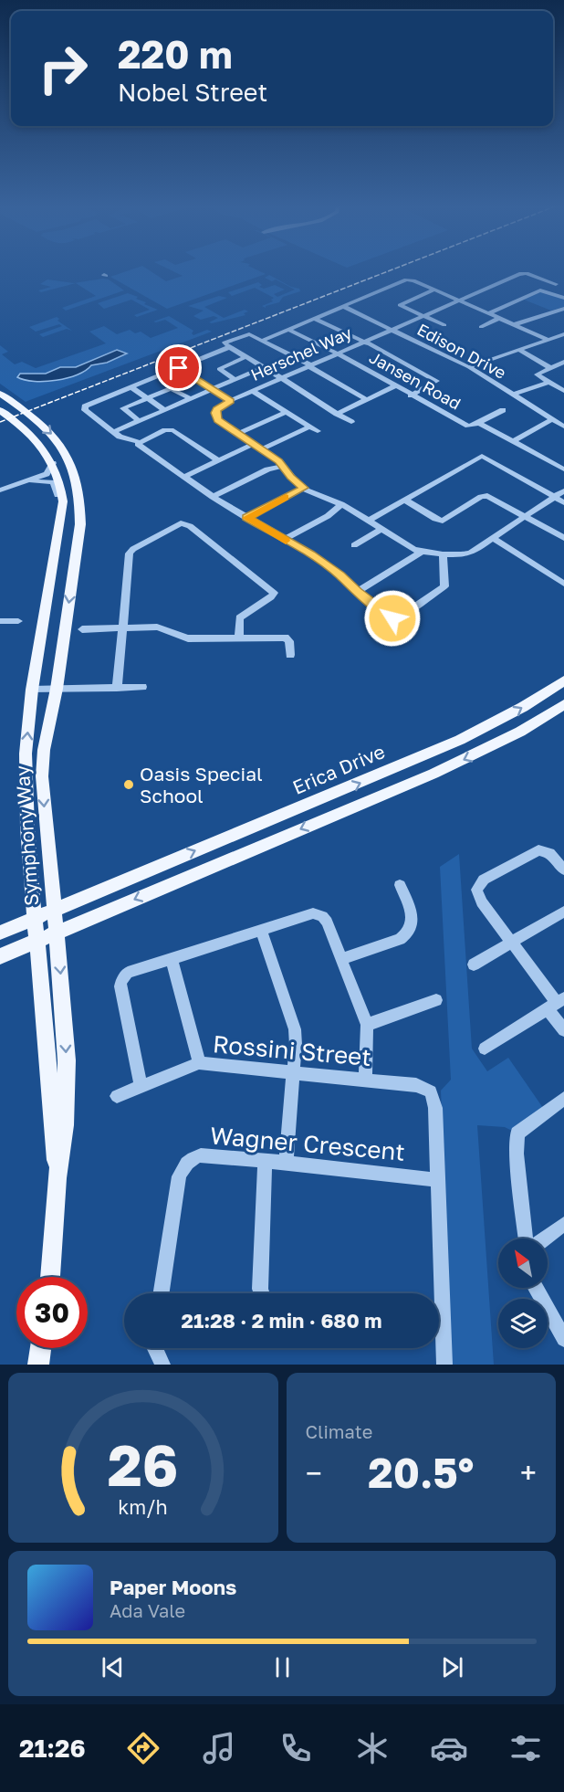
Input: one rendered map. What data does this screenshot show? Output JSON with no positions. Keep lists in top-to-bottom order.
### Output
{
  "streets": {
    "main road": ["Erica Drive", "Symphony Way"],
    "street": [
      "Edison Drive",
      "Herschel Way",
      "Jansen Road",
      "Rossini Street",
      "Wagner Crescent"
    ]
  },
  "crossings": [
    ["Edison Drive", "Herschel Way"],
    ["Herschel Way", "Jansen Road"],
    ["Erica Drive", "Symphony Way"],
    ["Rossini Street", "Wagner Crescent"]
  ],
  "places": ["Oasis Special School"],
  "north": "top left",
  "page": {
    "turn": ["220 m", "Nobel Street"],
    "limit": "30",
    "trip": "21:28 · 2 min · 680 m",
    "tile": "Climate",
    "heat": ["−", "20.5°", "+"],
    "song": ["Paper Moons", "Ada Vale"],
    "tabs": "21:26",
    "gauge": ["26", "km/h"]
  }
}
